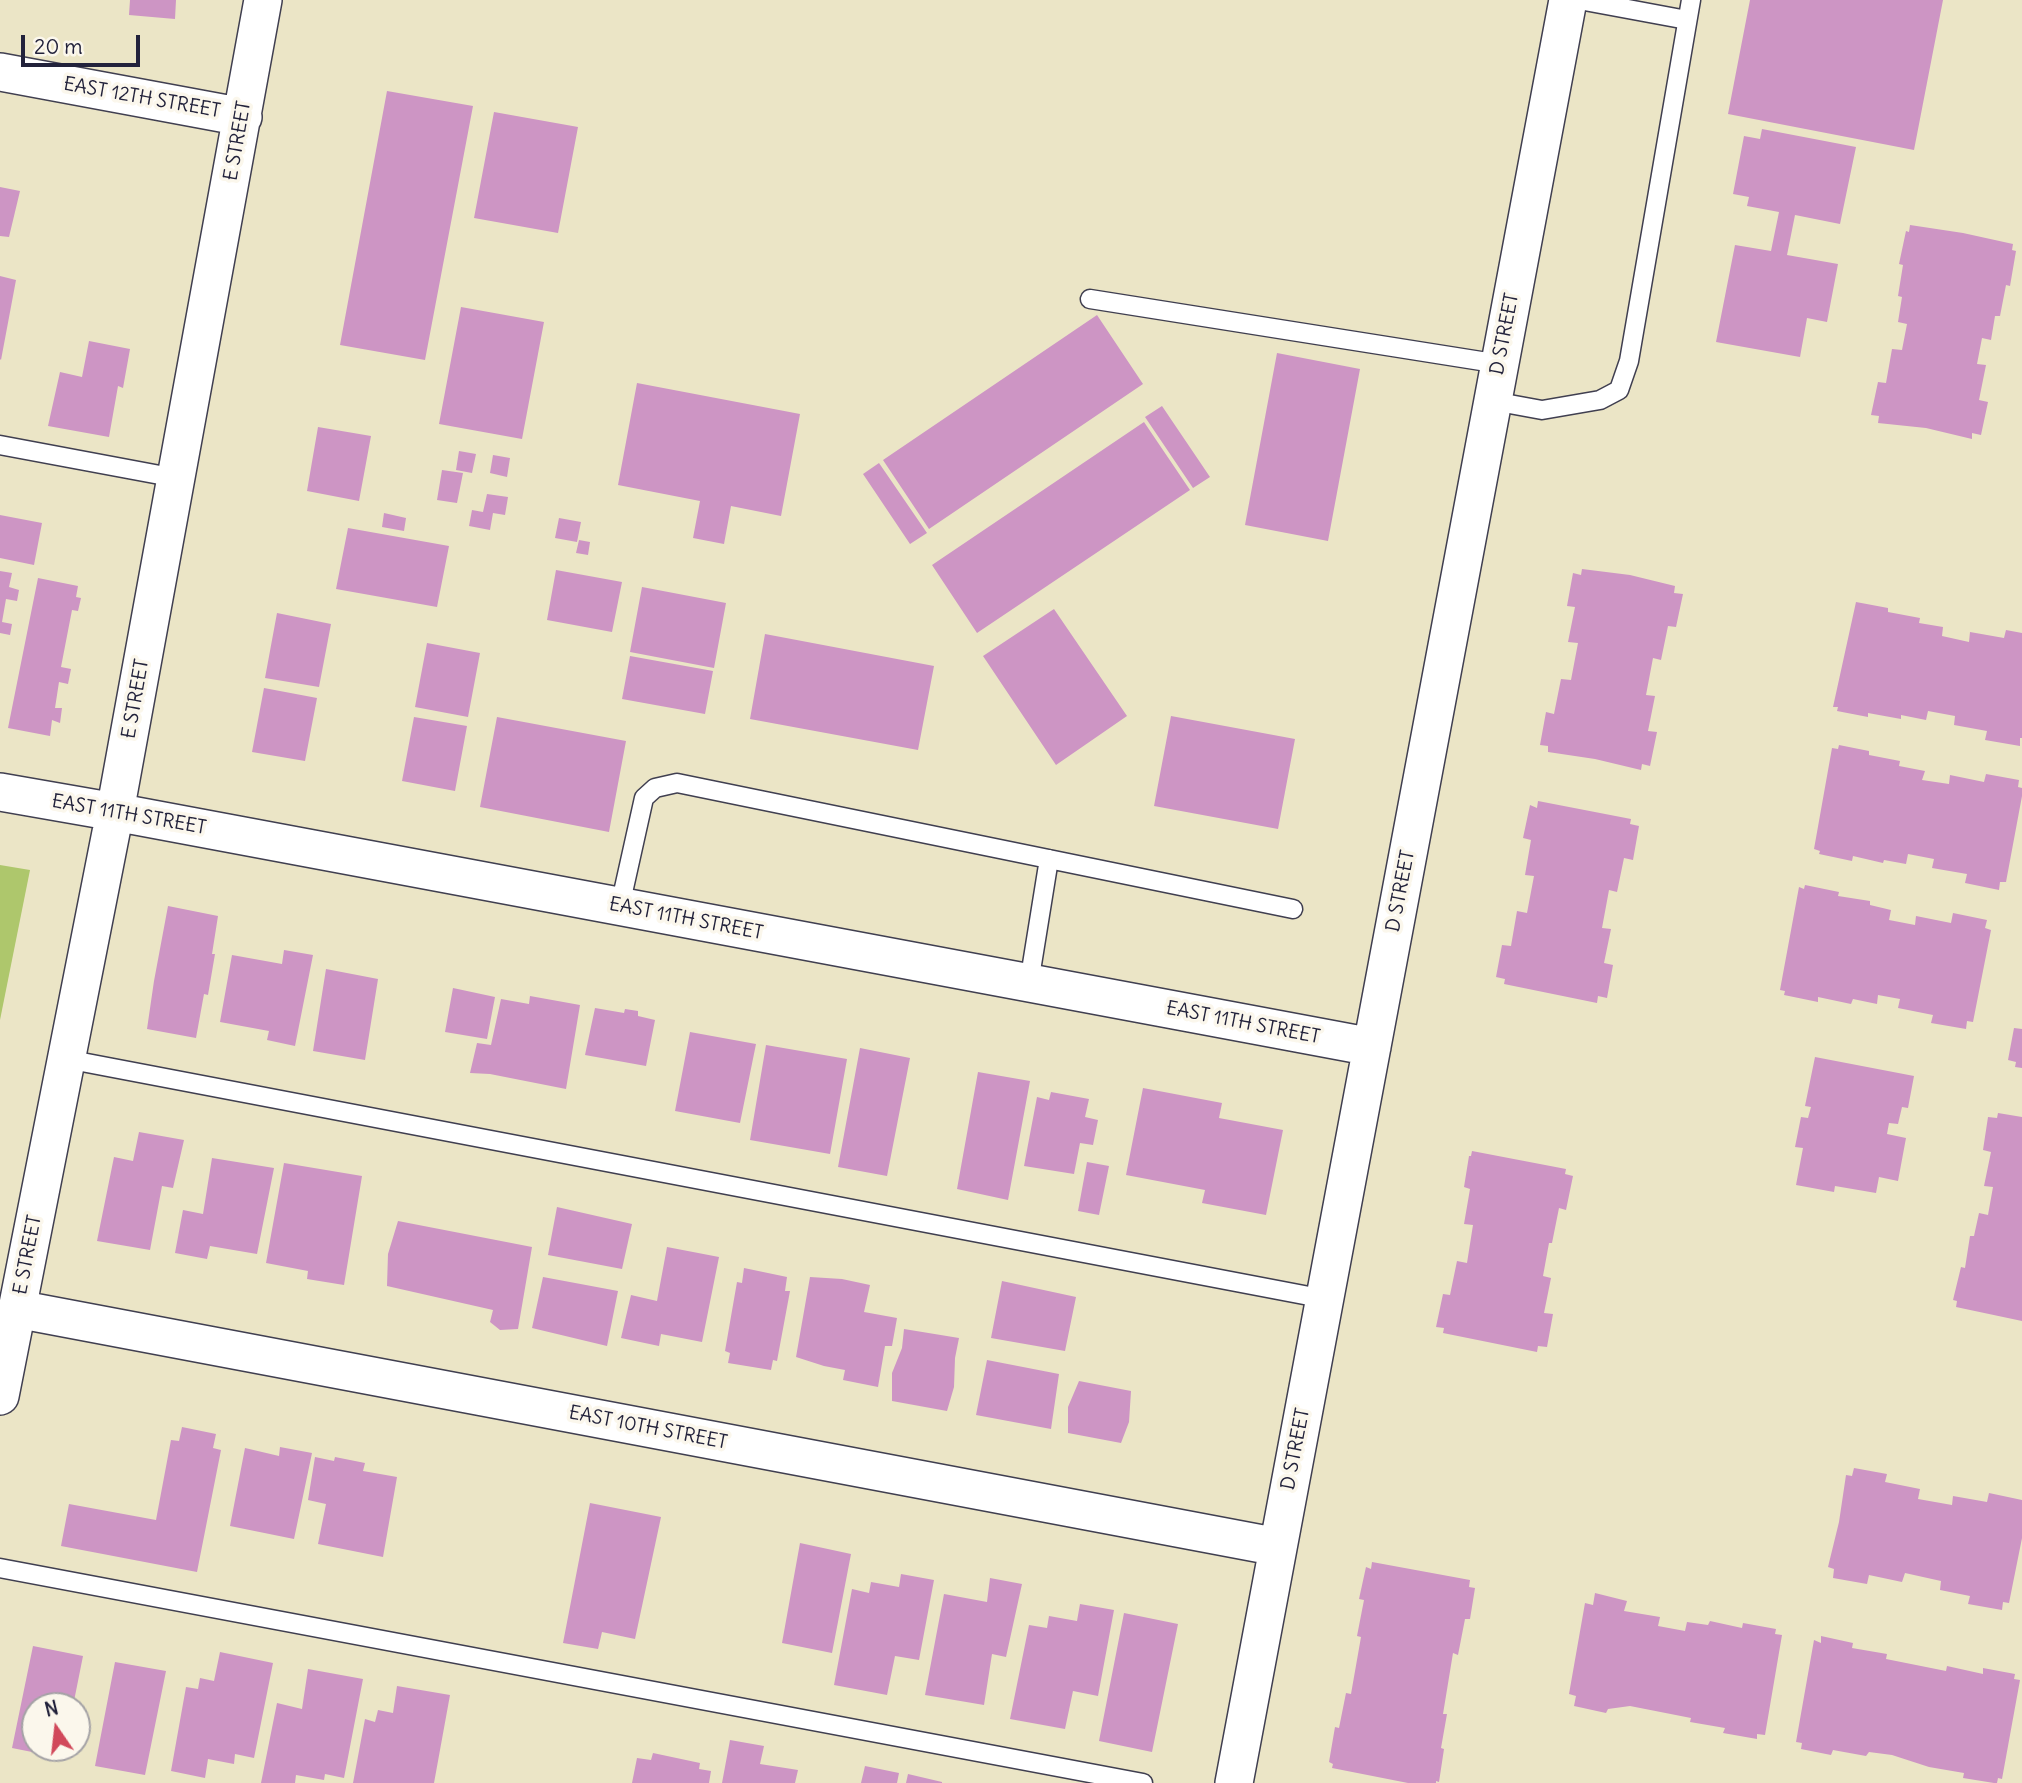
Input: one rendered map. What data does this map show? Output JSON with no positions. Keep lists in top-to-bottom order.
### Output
{
  "streets": {
    "street": [
      "EAST 12TH STREET",
      "E STREET",
      "D STREET",
      "EAST 11TH STREET",
      "EAST 10TH STREET"
    ]
  },
  "crossings": [
    ["EAST 12TH STREET", "E STREET"],
    ["E STREET", "EAST 11TH STREET"],
    ["E STREET", "EAST 10TH STREET"],
    ["D STREET", "EAST 11TH STREET"],
    ["D STREET", "EAST 10TH STREET"]
  ],
  "scale_bar": "20 m",
  "north": "top"
}
